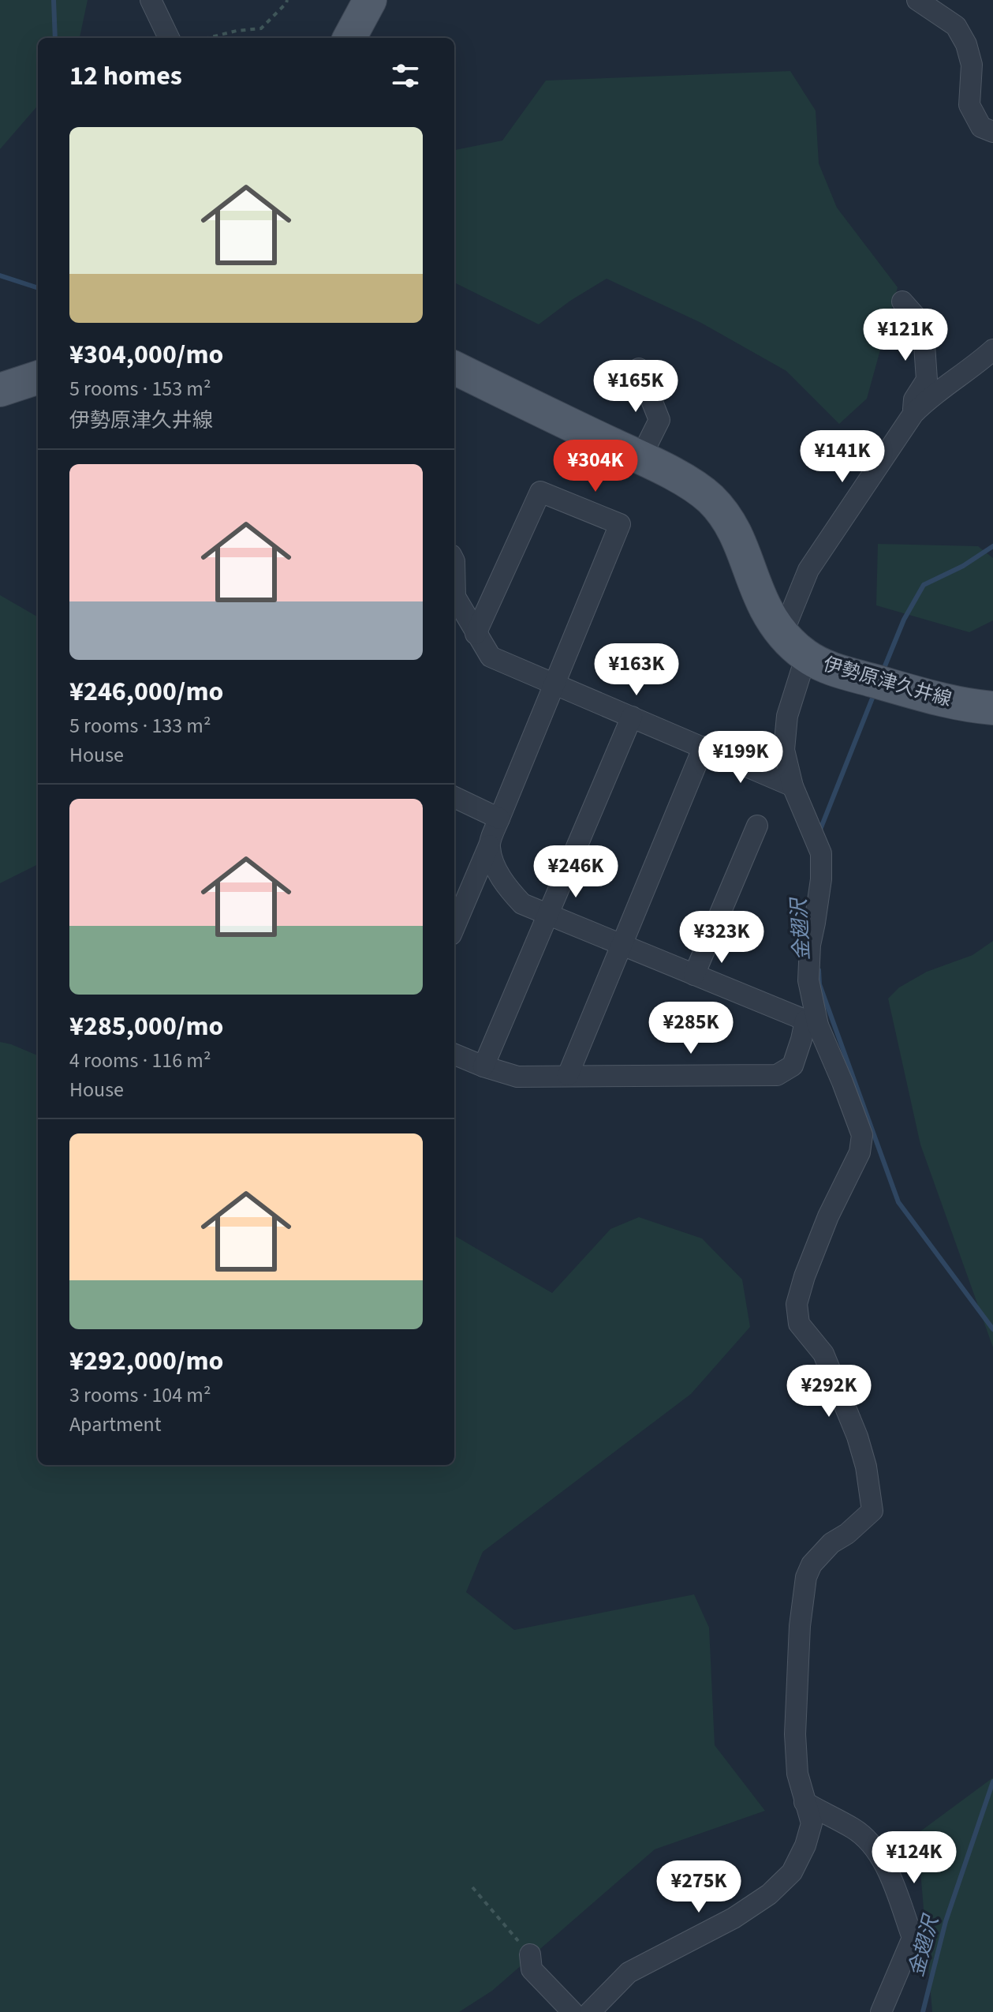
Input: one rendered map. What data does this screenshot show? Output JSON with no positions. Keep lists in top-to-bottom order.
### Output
{
  "streets": {
    "main road": ["伊勢原津久井線"]
  },
  "water": ["金翅沢"],
  "page": {
    "heading": "12 homes",
    "list": [
      {
        "name": "¥304,000/mo",
        "note": "5 rooms · 153 m² · 伊勢原津久井線"
      },
      {
        "name": "¥246,000/mo",
        "note": "5 rooms · 133 m² · House"
      },
      {
        "name": "¥285,000/mo",
        "note": "4 rooms · 116 m² · House"
      },
      {
        "name": "¥292,000/mo",
        "note": "3 rooms · 104 m² · Apartment"
      }
    ],
    "price": [
      "¥121K",
      "¥165K",
      "¥141K",
      "¥304K",
      "¥163K",
      "¥199K",
      "¥246K",
      "¥323K",
      "¥285K",
      "¥292K",
      "¥124K",
      "¥275K"
    ]
  }
}
